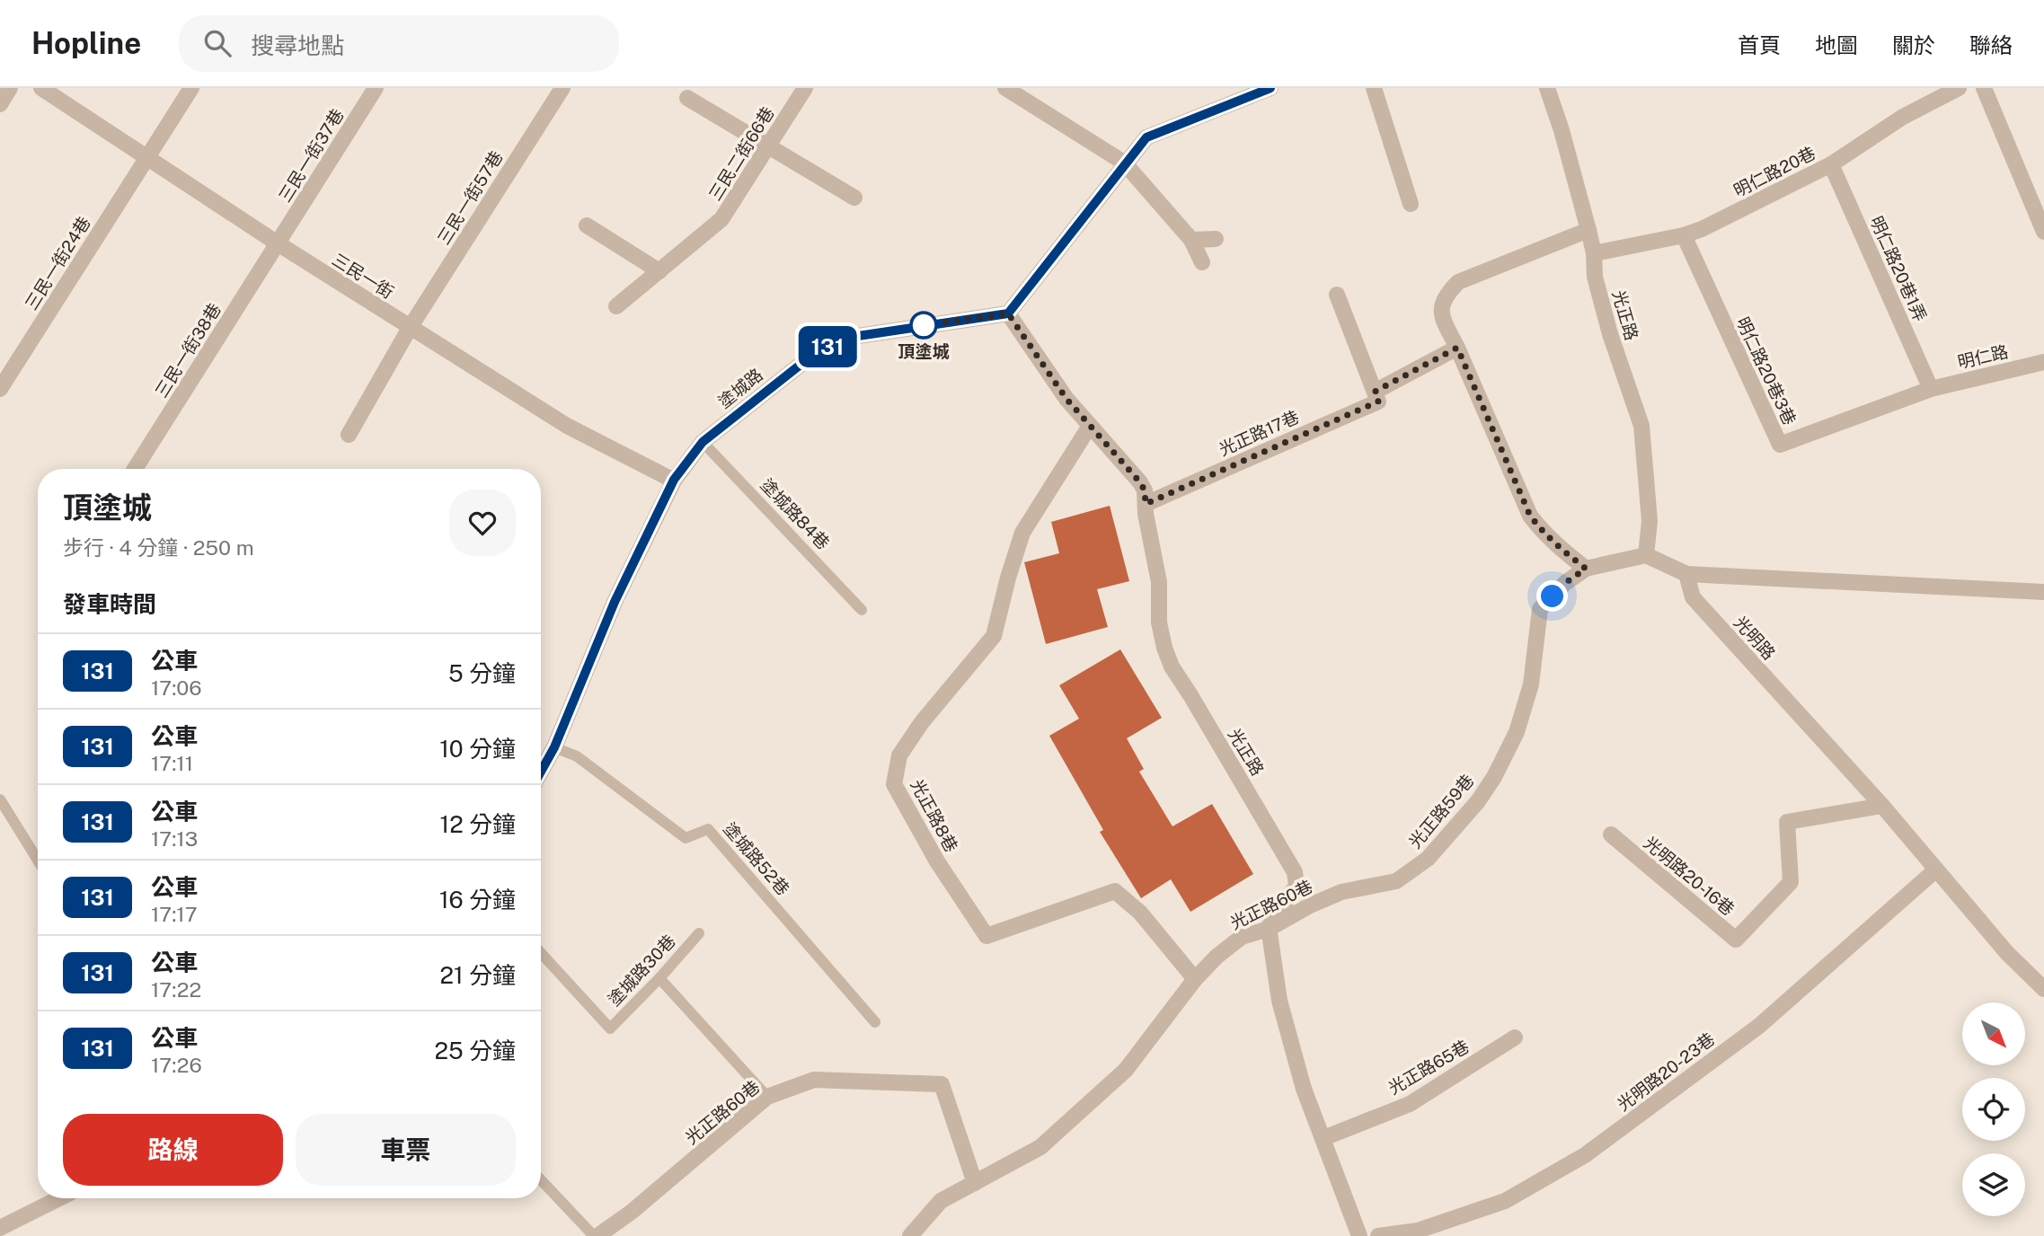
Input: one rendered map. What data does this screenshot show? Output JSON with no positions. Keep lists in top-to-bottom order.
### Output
{
  "streets": {
    "street": [
      "三民二街66巷",
      "三民一街37巷",
      "明仁路20巷",
      "三民一街57巷",
      "三民一街24巷",
      "明仁路20巷1弄",
      "三民一街",
      "光正路",
      "三民一街38巷",
      "明仁路",
      "明仁路20巷3巷",
      "塗城路",
      "光正路17巷",
      "光明路",
      "光正路59巷",
      "光正路8巷",
      "光明路20-16巷",
      "光正路60巷",
      "光正路65巷",
      "光明路20-23巷"
    ],
    "lane": ["塗城路84巷", "塗城路52巷", "塗城路30巷"]
  },
  "crossings": [
    ["三民一街37巷", "三民一街"],
    ["三民一街37巷", "三民一街38巷"],
    ["明仁路20巷", "明仁路20巷1弄"],
    ["明仁路20巷", "光正路"],
    ["明仁路20巷", "明仁路20巷3巷"],
    ["三民一街57巷", "三民一街"],
    ["三民一街24巷", "三民一街"],
    ["明仁路20巷1弄", "明仁路"],
    ["明仁路20巷1弄", "明仁路20巷3巷"],
    ["三民一街", "三民一街38巷"],
    ["三民一街", "塗城路"],
    ["光正路", "塗城路"],
    ["光正路", "光正路17巷"],
    ["光正路", "光正路59巷"],
    ["光正路", "光正路8巷"],
    ["光正路", "光正路60巷"],
    ["明仁路", "明仁路20巷3巷"],
    ["塗城路", "塗城路84巷"],
    ["塗城路", "塗城路52巷"],
    ["光明路", "光明路20-16巷"],
    ["光明路", "光明路20-23巷"],
    ["光正路59巷", "光正路60巷"],
    ["光正路8巷", "光正路60巷"]
  ],
  "places": ["頂塗城"],
  "lines": ["bus line 131"],
  "north": "bottom right",
  "page": {
    "header": "Hopline",
    "search": "搜尋地點",
    "nav": [
      "首頁",
      "地圖",
      "關於",
      "聯絡"
    ],
    "on_map": "131",
    "heading": [
      ["頂塗城", "步行 · 4 分鐘 · 250 m"],
      "發車時間"
    ],
    "list": [
      {
        "mark": "131",
        "name": "公車",
        "note": "17:06",
        "value": "5 分鐘"
      },
      {
        "mark": "131",
        "name": "公車",
        "note": "17:11",
        "value": "10 分鐘"
      },
      {
        "mark": "131",
        "name": "公車",
        "note": "17:13",
        "value": "12 分鐘"
      },
      {
        "mark": "131",
        "name": "公車",
        "note": "17:17",
        "value": "16 分鐘"
      },
      {
        "mark": "131",
        "name": "公車",
        "note": "17:22",
        "value": "21 分鐘"
      },
      {
        "mark": "131",
        "name": "公車",
        "note": "17:26",
        "value": "25 分鐘"
      }
    ],
    "buttons": ["路線", "車票"]
  }
}
